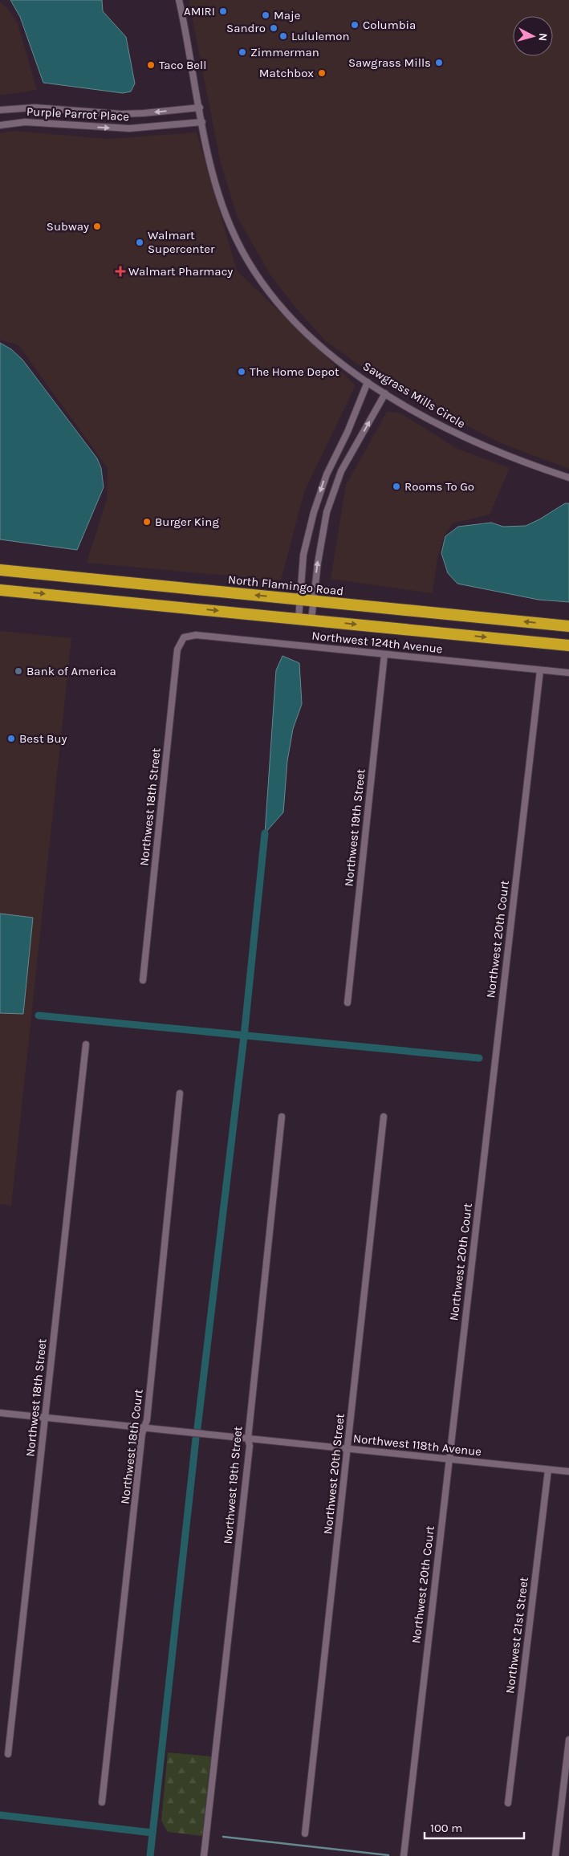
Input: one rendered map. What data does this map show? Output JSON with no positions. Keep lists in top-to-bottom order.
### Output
{
  "streets": {
    "highway": ["North Flamingo Road"],
    "street": [
      "Purple Parrot Place",
      "Sawgrass Mills Circle",
      "Northwest 124th Avenue",
      "Northwest 18th Street",
      "Northwest 19th Street",
      "Northwest 20th Court",
      "Northwest 118th Avenue",
      "Northwest 18th Court",
      "Northwest 20th Street",
      "Northwest 21st Street"
    ]
  },
  "crossings": [
    ["Purple Parrot Place", "Sawgrass Mills Circle"],
    ["Northwest 124th Avenue", "Northwest 18th Street"],
    ["Northwest 124th Avenue", "Northwest 19th Street"],
    ["Northwest 124th Avenue", "Northwest 20th Court"],
    ["Northwest 18th Street", "Northwest 118th Avenue"],
    ["Northwest 19th Street", "Northwest 118th Avenue"],
    ["Northwest 20th Court", "Northwest 118th Avenue"],
    ["Northwest 118th Avenue", "Northwest 18th Court"],
    ["Northwest 118th Avenue", "Northwest 20th Street"],
    ["Northwest 118th Avenue", "Northwest 21st Street"]
  ],
  "places": {
    "other": [
      "AMIRI",
      "Maje",
      "Columbia",
      "Sandro",
      "Lululemon",
      "Zimmerman",
      "Sawgrass Mills",
      "Taco Bell",
      "Matchbox",
      "Subway",
      "Walmart Supercenter",
      "The Home Depot",
      "Rooms To Go",
      "Burger King",
      "Bank of America",
      "Best Buy"
    ],
    "health": ["Walmart Pharmacy"]
  },
  "scale_bar": "100 m",
  "north": "right"
}
